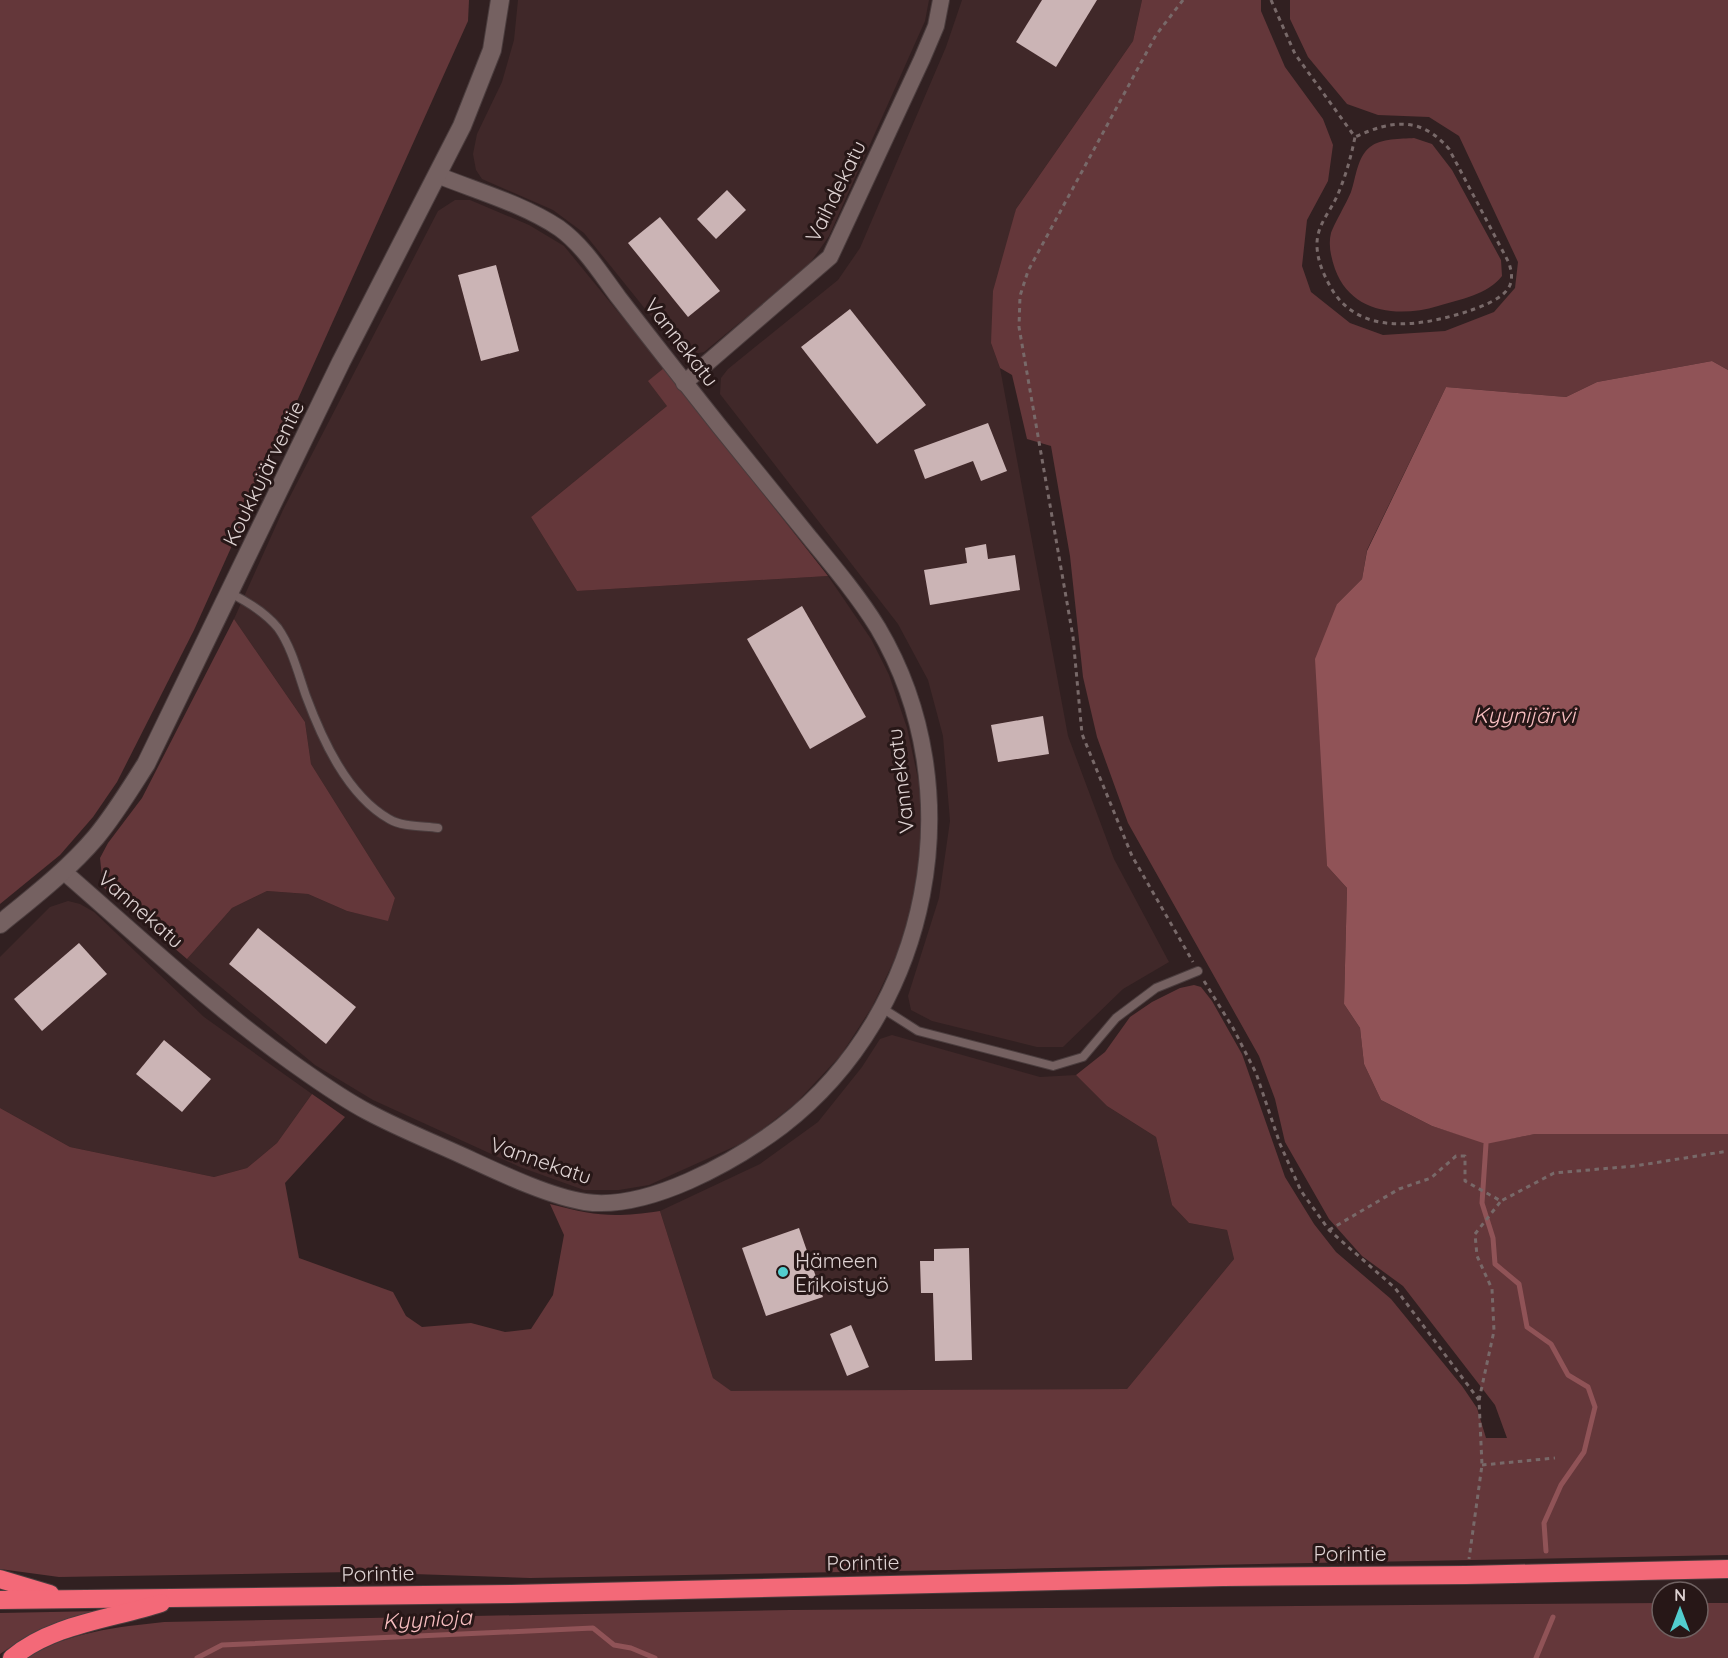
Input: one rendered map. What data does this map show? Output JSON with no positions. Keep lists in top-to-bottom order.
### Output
{
  "streets": {
    "highway": ["Porintie"],
    "street": ["Vaihdekatu", "Vannekatu", "Koukkujärventie"]
  },
  "crossings": [
    ["Vaihdekatu", "Vannekatu"],
    ["Vannekatu", "Koukkujärventie"]
  ],
  "water": ["Kyynijärvi", "Kyynioja"],
  "places": ["Hämeen Erikoistyö"],
  "north": "top"
}
